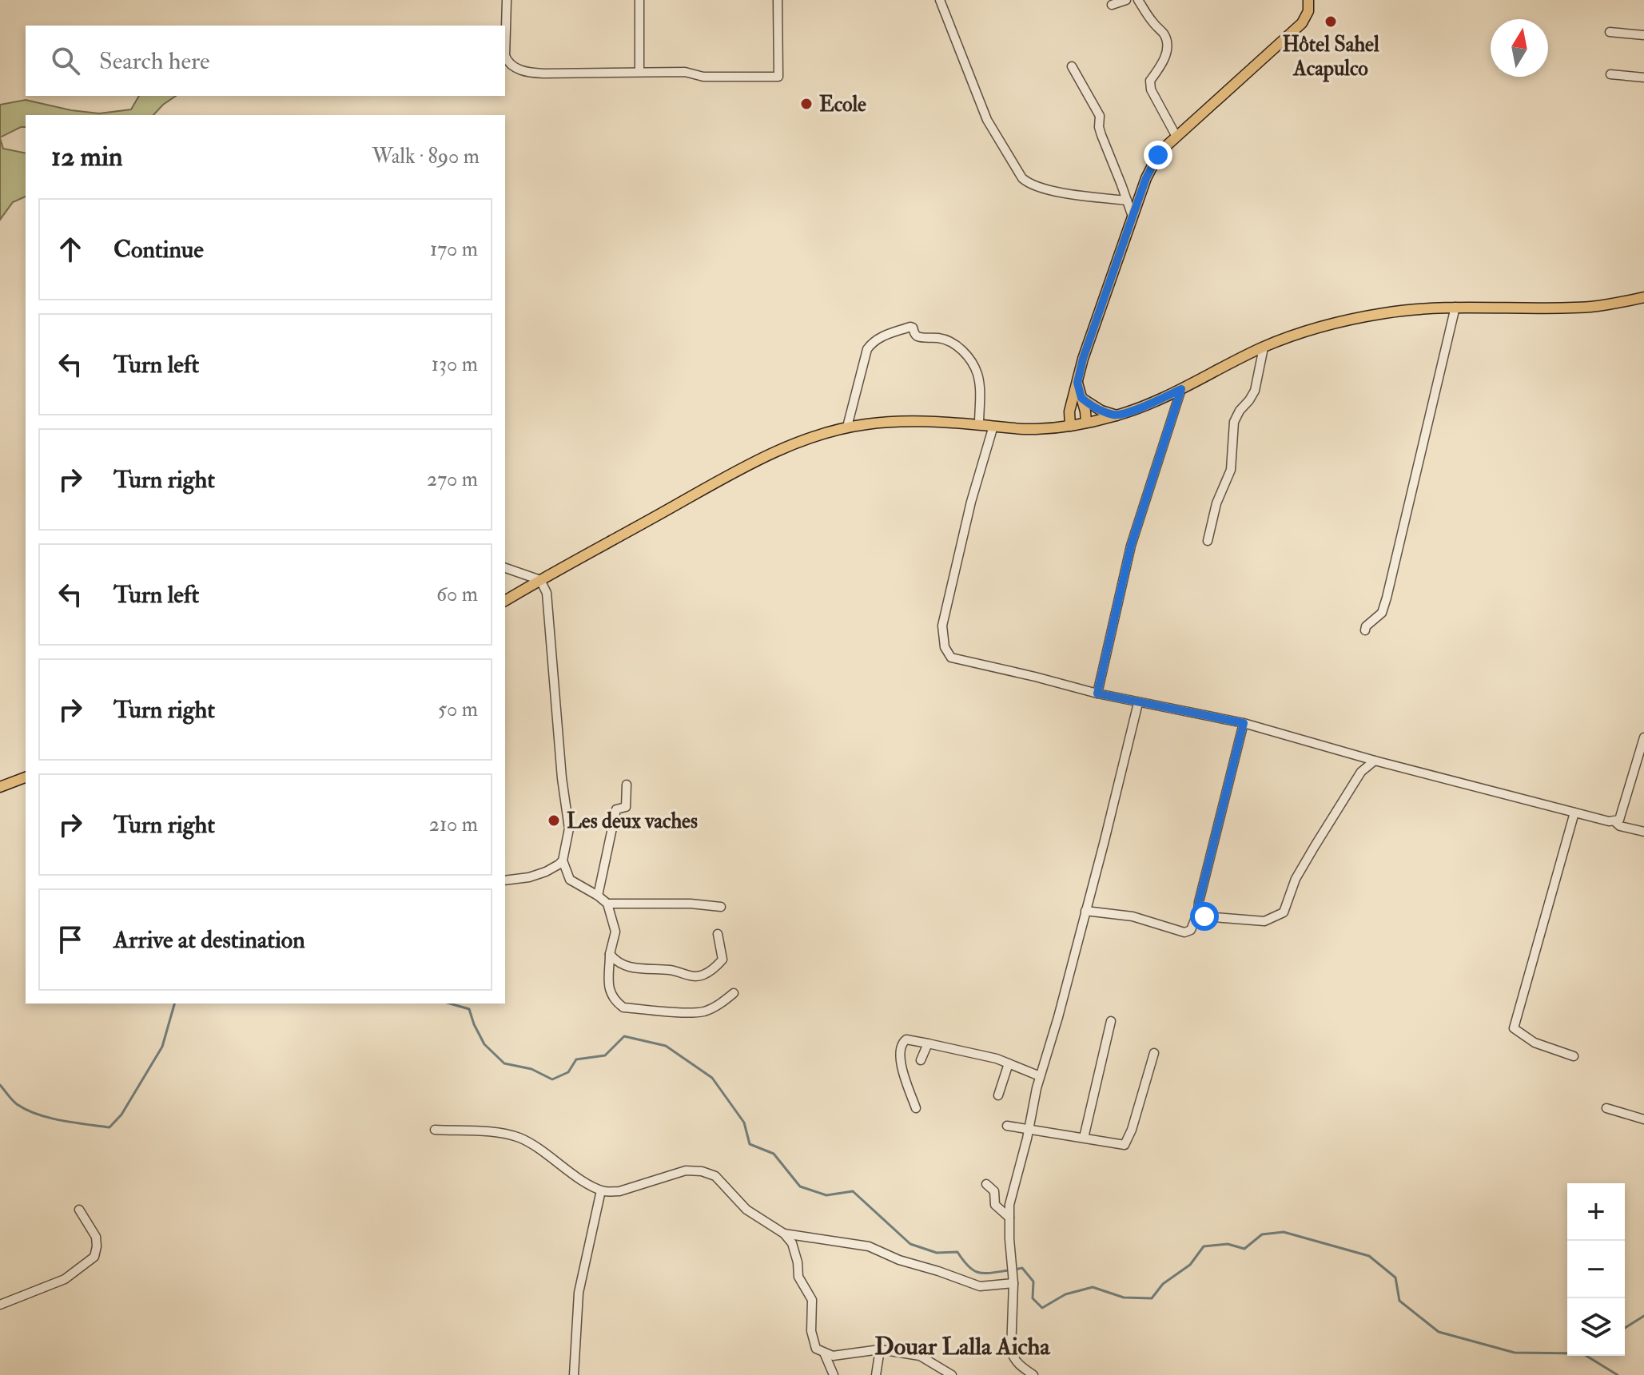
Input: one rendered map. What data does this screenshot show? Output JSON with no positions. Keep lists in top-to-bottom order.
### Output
{
  "districts": ["Douar Lalla Aicha"],
  "places": ["Hôtel Sahel Acapulco", "Ecole", "Les deux vaches"],
  "north": "top",
  "page": {
    "search": "Search here",
    "heading": ["12 min", "Walk · 890 m"],
    "list": [
      ["Continue", "170 m"],
      ["Turn left", "130 m"],
      ["Turn right", "270 m"],
      ["Turn left", "60 m"],
      ["Turn right", "50 m"],
      ["Turn right", "210 m"],
      "Arrive at destination"
    ],
    "map_buttons": ["+", "−"]
  }
}
